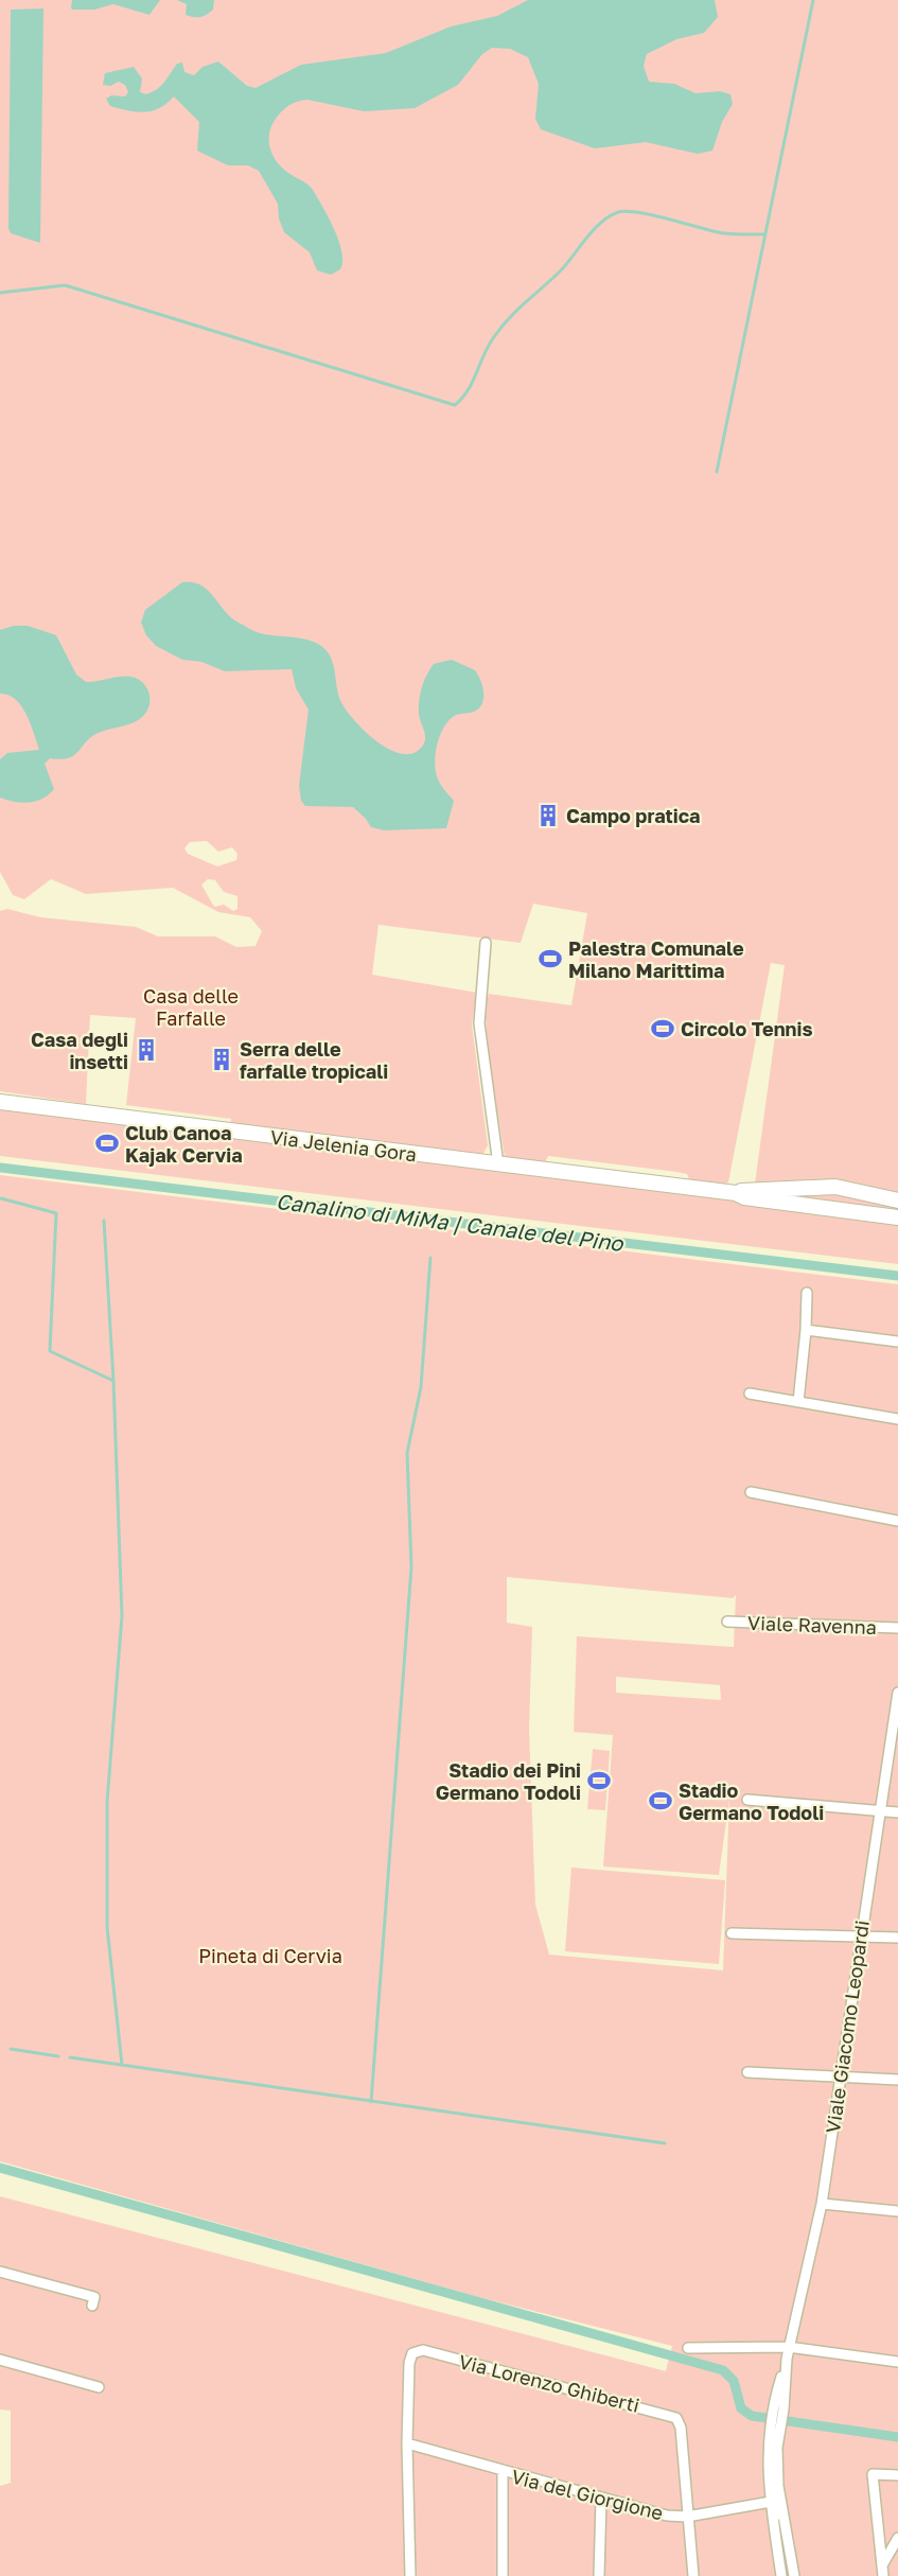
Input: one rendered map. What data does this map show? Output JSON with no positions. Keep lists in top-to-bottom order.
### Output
{
  "streets": {
    "street": [
      "Via Jelenia Gora",
      "Viale Ravenna",
      "Viale Giacomo Leopardi",
      "Via Lorenzo Ghiberti",
      "Via del Giorgione"
    ]
  },
  "crossings": [
    ["Viale Giacomo Leopardi", "Via del Giorgione"],
    ["Via Lorenzo Ghiberti", "Via del Giorgione"]
  ],
  "water": ["Canalino di MiMa | Canale del Pino"],
  "parks": ["Casa delle Farfalle", "Pineta di Cervia"],
  "places": {
    "building": ["Campo pratica", "Casa degli insetti", "Serra delle farfalle tropicali"],
    "sports": [
      "Palestra Comunale Milano Marittima",
      "Circolo Tennis",
      "Club Canoa Kajak Cervia",
      "Stadio dei Pini Germano Todoli",
      "Stadio Germano Todoli"
    ]
  }
}
